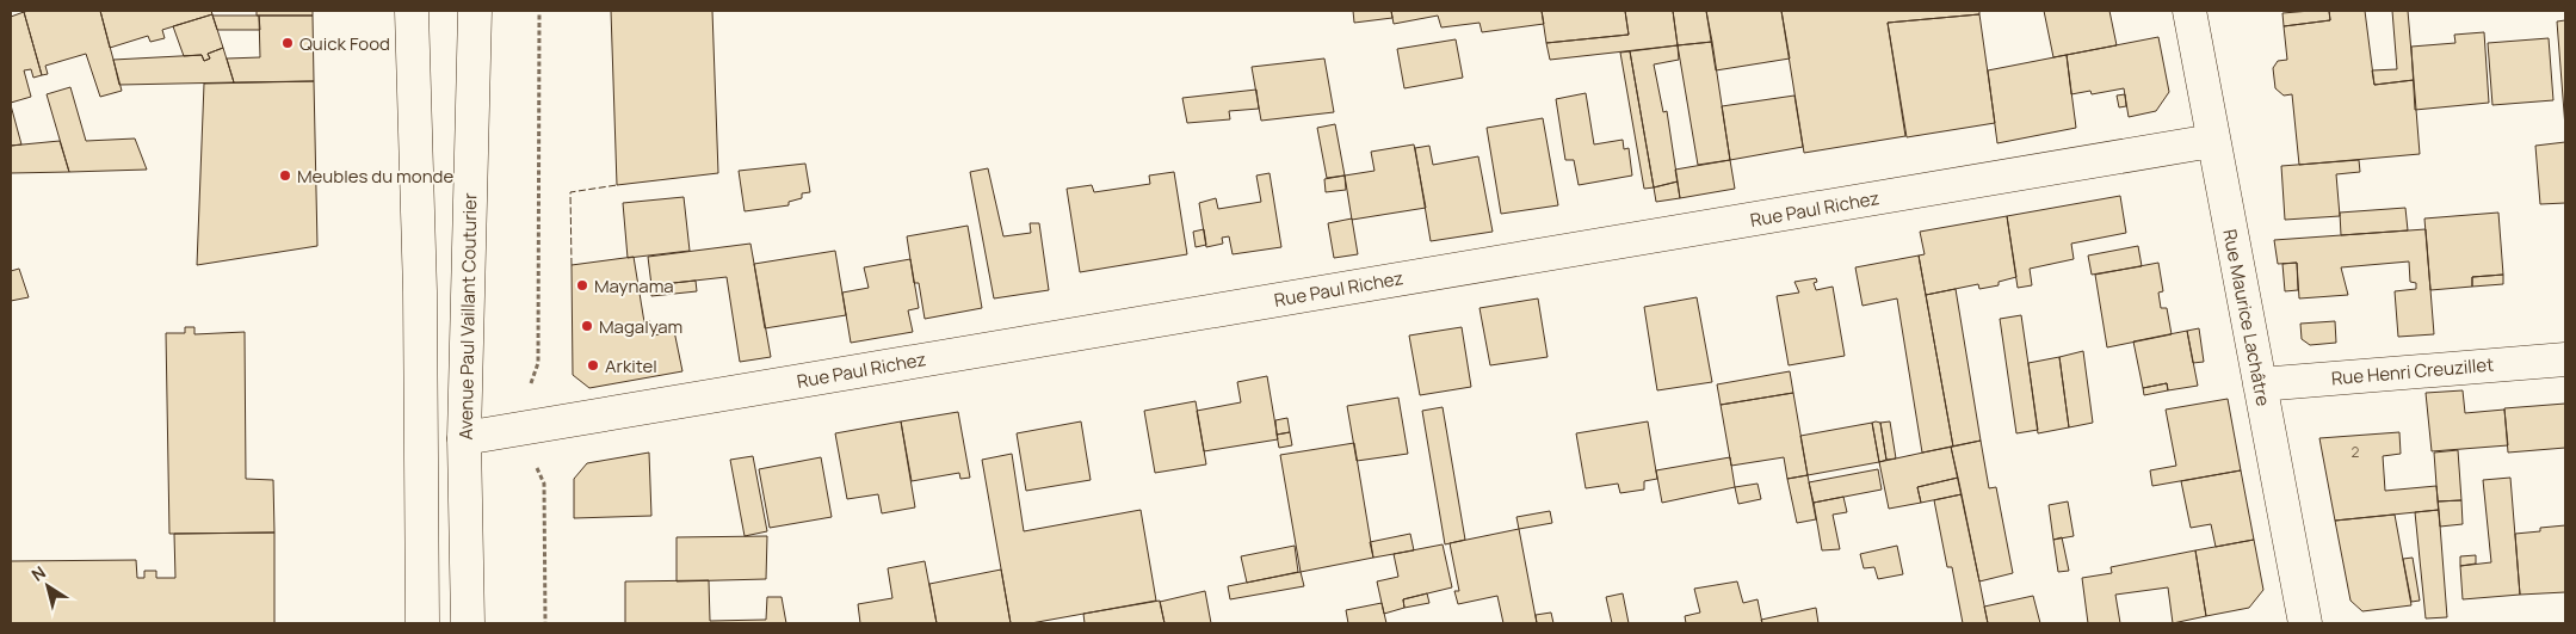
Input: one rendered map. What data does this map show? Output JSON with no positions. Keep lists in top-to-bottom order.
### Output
{
  "streets": {
    "street": [
      "Rue Paul Richez",
      "Avenue Paul Vaillant Couturier",
      "Rue Maurice Lachâtre",
      "Rue Henri Creuzillet"
    ]
  },
  "crossings": [
    ["Rue Paul Richez", "Avenue Paul Vaillant Couturier"],
    ["Rue Paul Richez", "Rue Maurice Lachâtre"],
    ["Rue Maurice Lachâtre", "Rue Henri Creuzillet"]
  ],
  "places": [
    "Quick Food",
    "Meubles du monde",
    "Maynama",
    "Magalyam",
    "Arkitel"
  ],
  "house_numbers": ["2"],
  "north": "top left"
}
